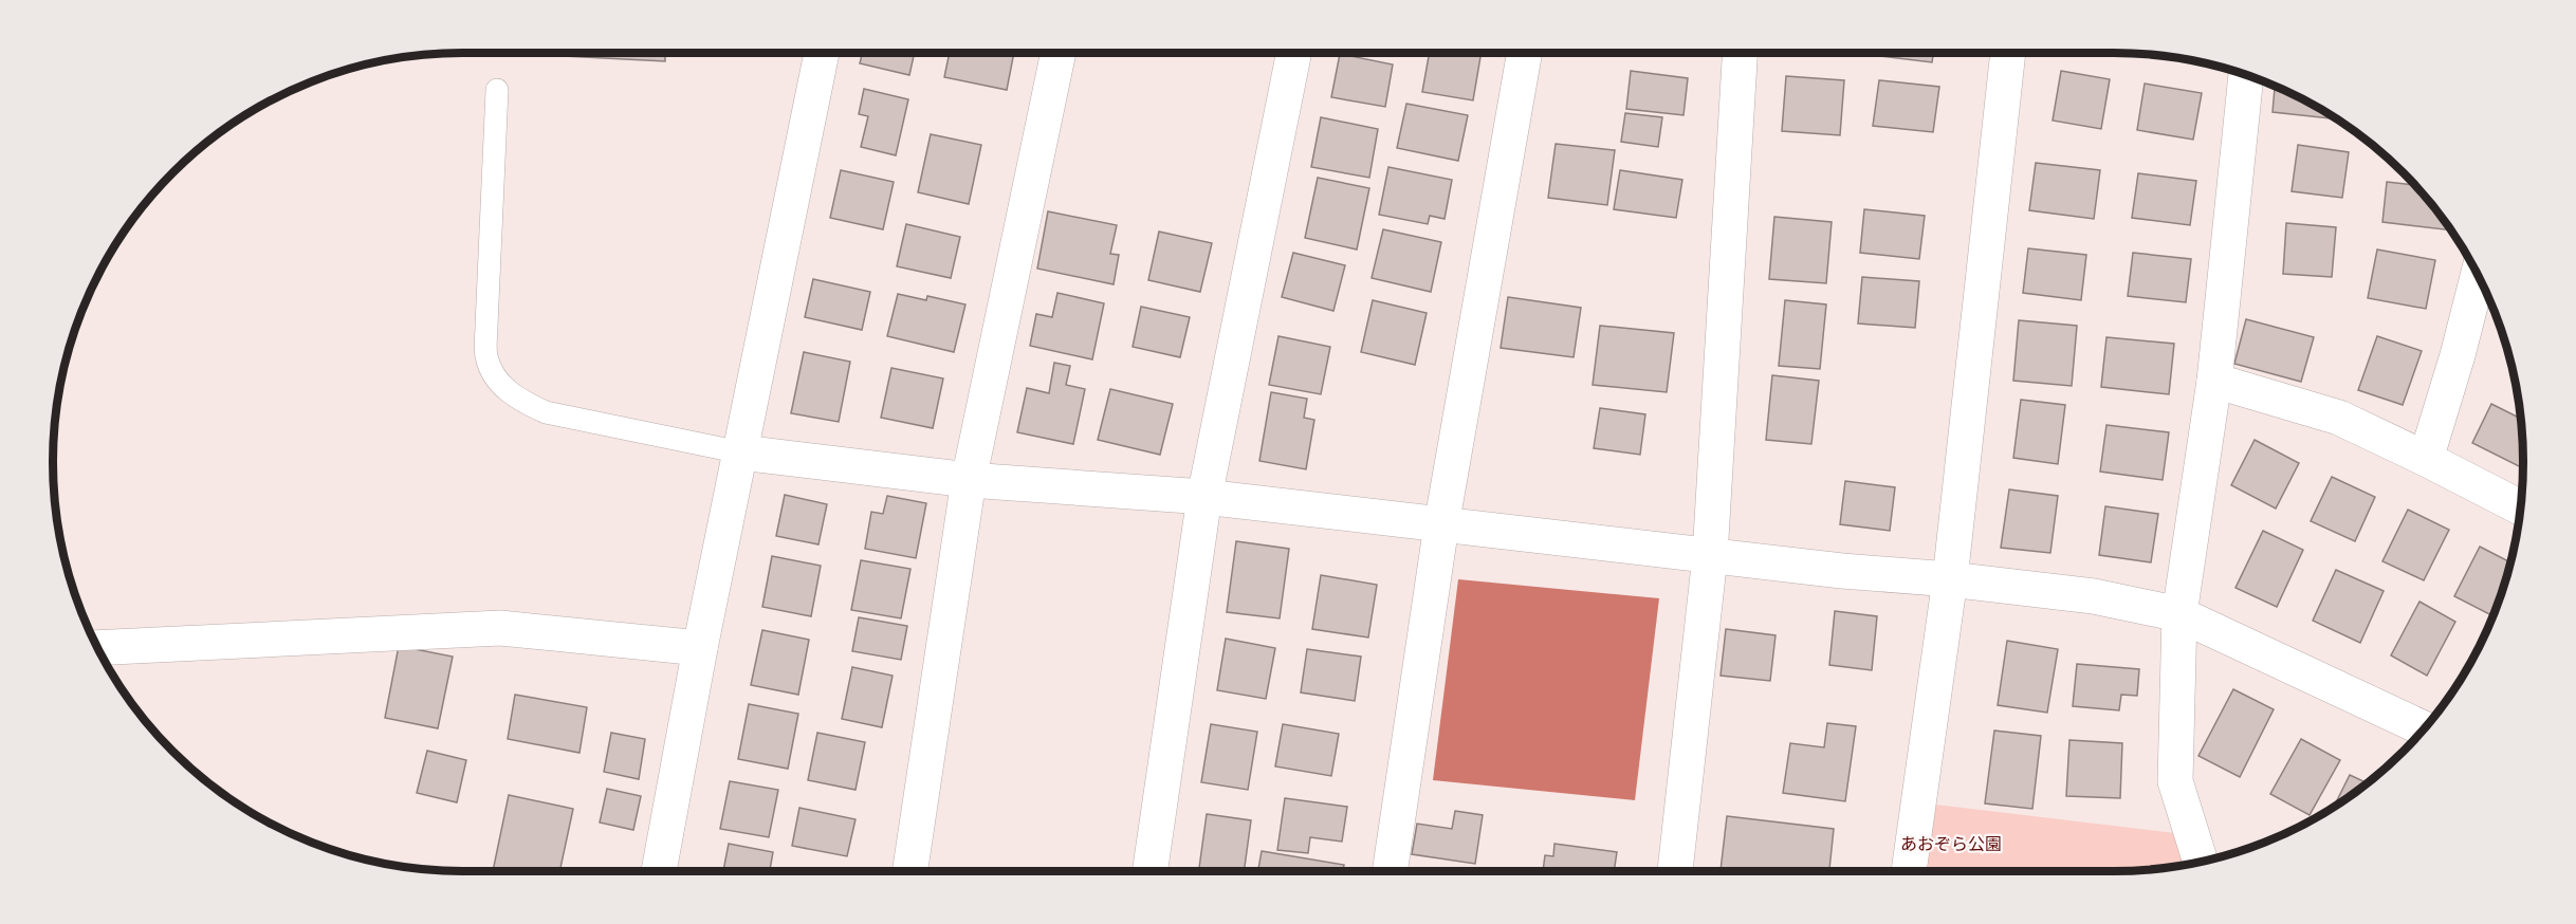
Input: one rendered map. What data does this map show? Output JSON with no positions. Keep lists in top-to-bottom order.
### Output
{
  "parks": ["あおぞら公園"]
}
